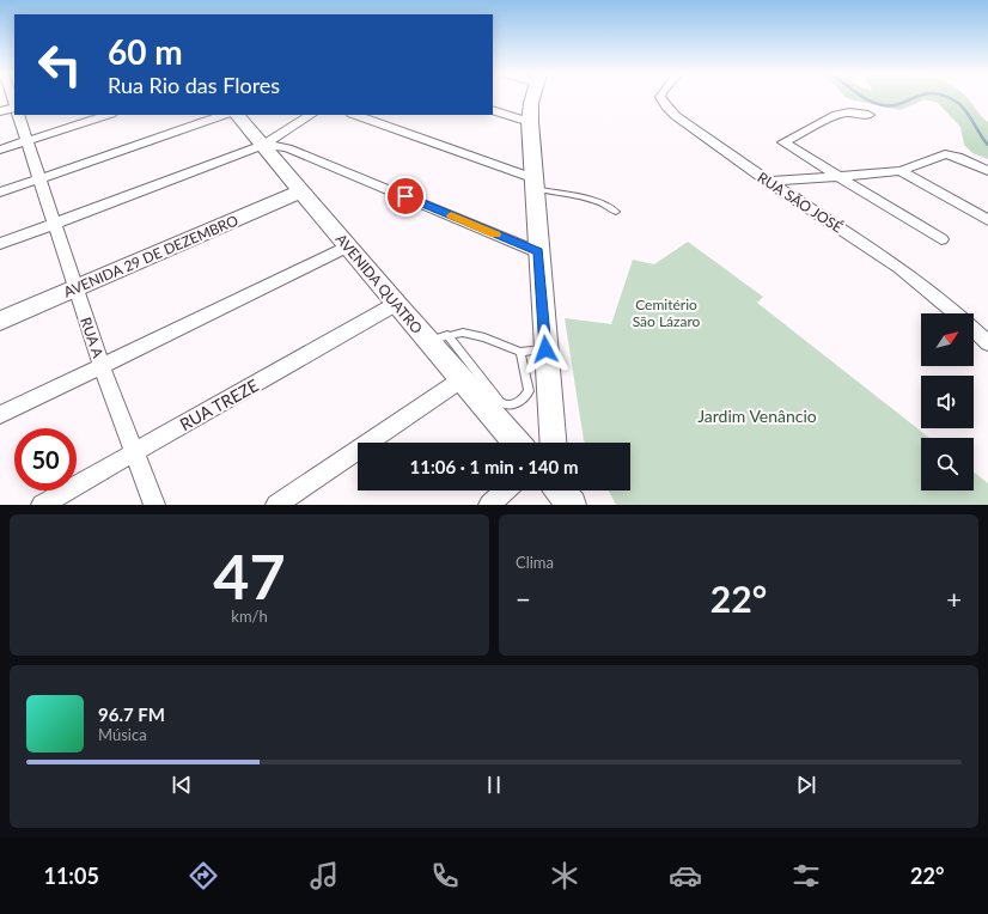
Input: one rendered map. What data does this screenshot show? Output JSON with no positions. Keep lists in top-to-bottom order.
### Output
{
  "streets": {
    "main road": ["AVENIDA 29 DE DEZEMBRO", "AVENIDA QUATRO"],
    "street": ["RUA SÃO JOSÉ", "RUA A", "RUA TREZE"]
  },
  "crossings": [
    ["AVENIDA 29 DE DEZEMBRO", "AVENIDA QUATRO"],
    ["AVENIDA 29 DE DEZEMBRO", "RUA A"],
    ["AVENIDA QUATRO", "RUA TREZE"],
    ["RUA A", "RUA TREZE"]
  ],
  "parks": ["Cemitério São Lázaro", "Jardim Venâncio"],
  "north": "top right",
  "page": {
    "turn": ["60 m", "Rua Rio das Flores"],
    "limit": "50",
    "trip": "11:06 · 1 min · 140 m",
    "tile": [
      ["47", "km/h"],
      "Clima"
    ],
    "heat": ["−", "22°", "+"],
    "song": ["96.7 FM", "Música"],
    "tabs": ["11:05", "22°"]
  }
}
